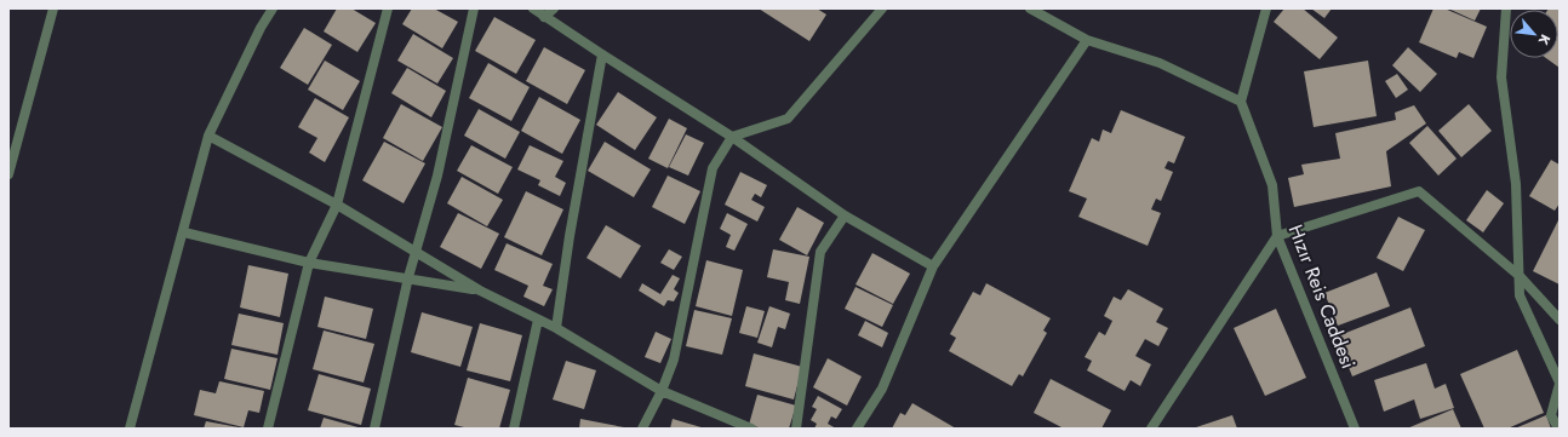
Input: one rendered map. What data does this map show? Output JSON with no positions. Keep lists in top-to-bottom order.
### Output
{
  "streets": {
    "street": ["Hızır Reis Caddesi"]
  },
  "north": "bottom right"
}
